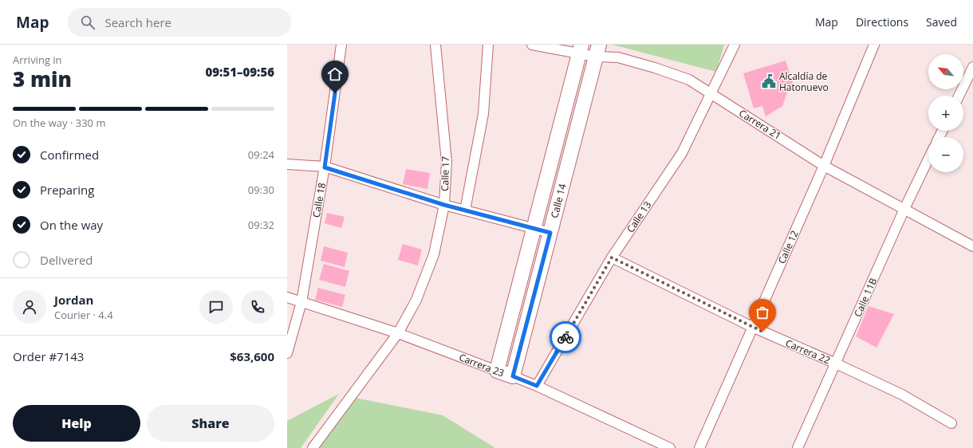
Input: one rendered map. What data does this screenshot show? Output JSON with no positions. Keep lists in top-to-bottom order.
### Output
{
  "streets": {
    "street": [
      "Carrera 21",
      "Calle 17",
      "Calle 18",
      "Calle 14",
      "Calle 13",
      "Calle 12",
      "Calle 11B",
      "Carrera 22",
      "Carrera 23"
    ]
  },
  "crossings": [
    ["Carrera 21", "Calle 14"],
    ["Carrera 21", "Calle 13"],
    ["Carrera 21", "Calle 12"],
    ["Carrera 21", "Calle 11B"],
    ["Calle 17", "Carrera 23"],
    ["Calle 18", "Carrera 23"],
    ["Calle 14", "Carrera 23"],
    ["Calle 13", "Carrera 22"],
    ["Calle 13", "Carrera 23"],
    ["Calle 12", "Carrera 22"],
    ["Calle 11B", "Carrera 22"]
  ],
  "places": {
    "public building": ["Alcaldía de Hatonuevo"]
  },
  "north": "top left",
  "page": {
    "header": "Map",
    "search": "Search here",
    "nav": ["Map", "Directions", "Saved"],
    "heading": ["3 min", "Arriving in", "09:51–09:56"],
    "panel": [
      "Jordan",
      "Courier · 4.4",
      "Order #7143",
      "$63,600"
    ],
    "map_buttons": ["+", "−"],
    "bar": "On the way · 330 m",
    "list": [
      ["Confirmed", "09:24"],
      ["Preparing", "09:30"],
      ["On the way", "09:32"],
      "Delivered"
    ],
    "buttons": ["Help", "Share"]
  }
}
